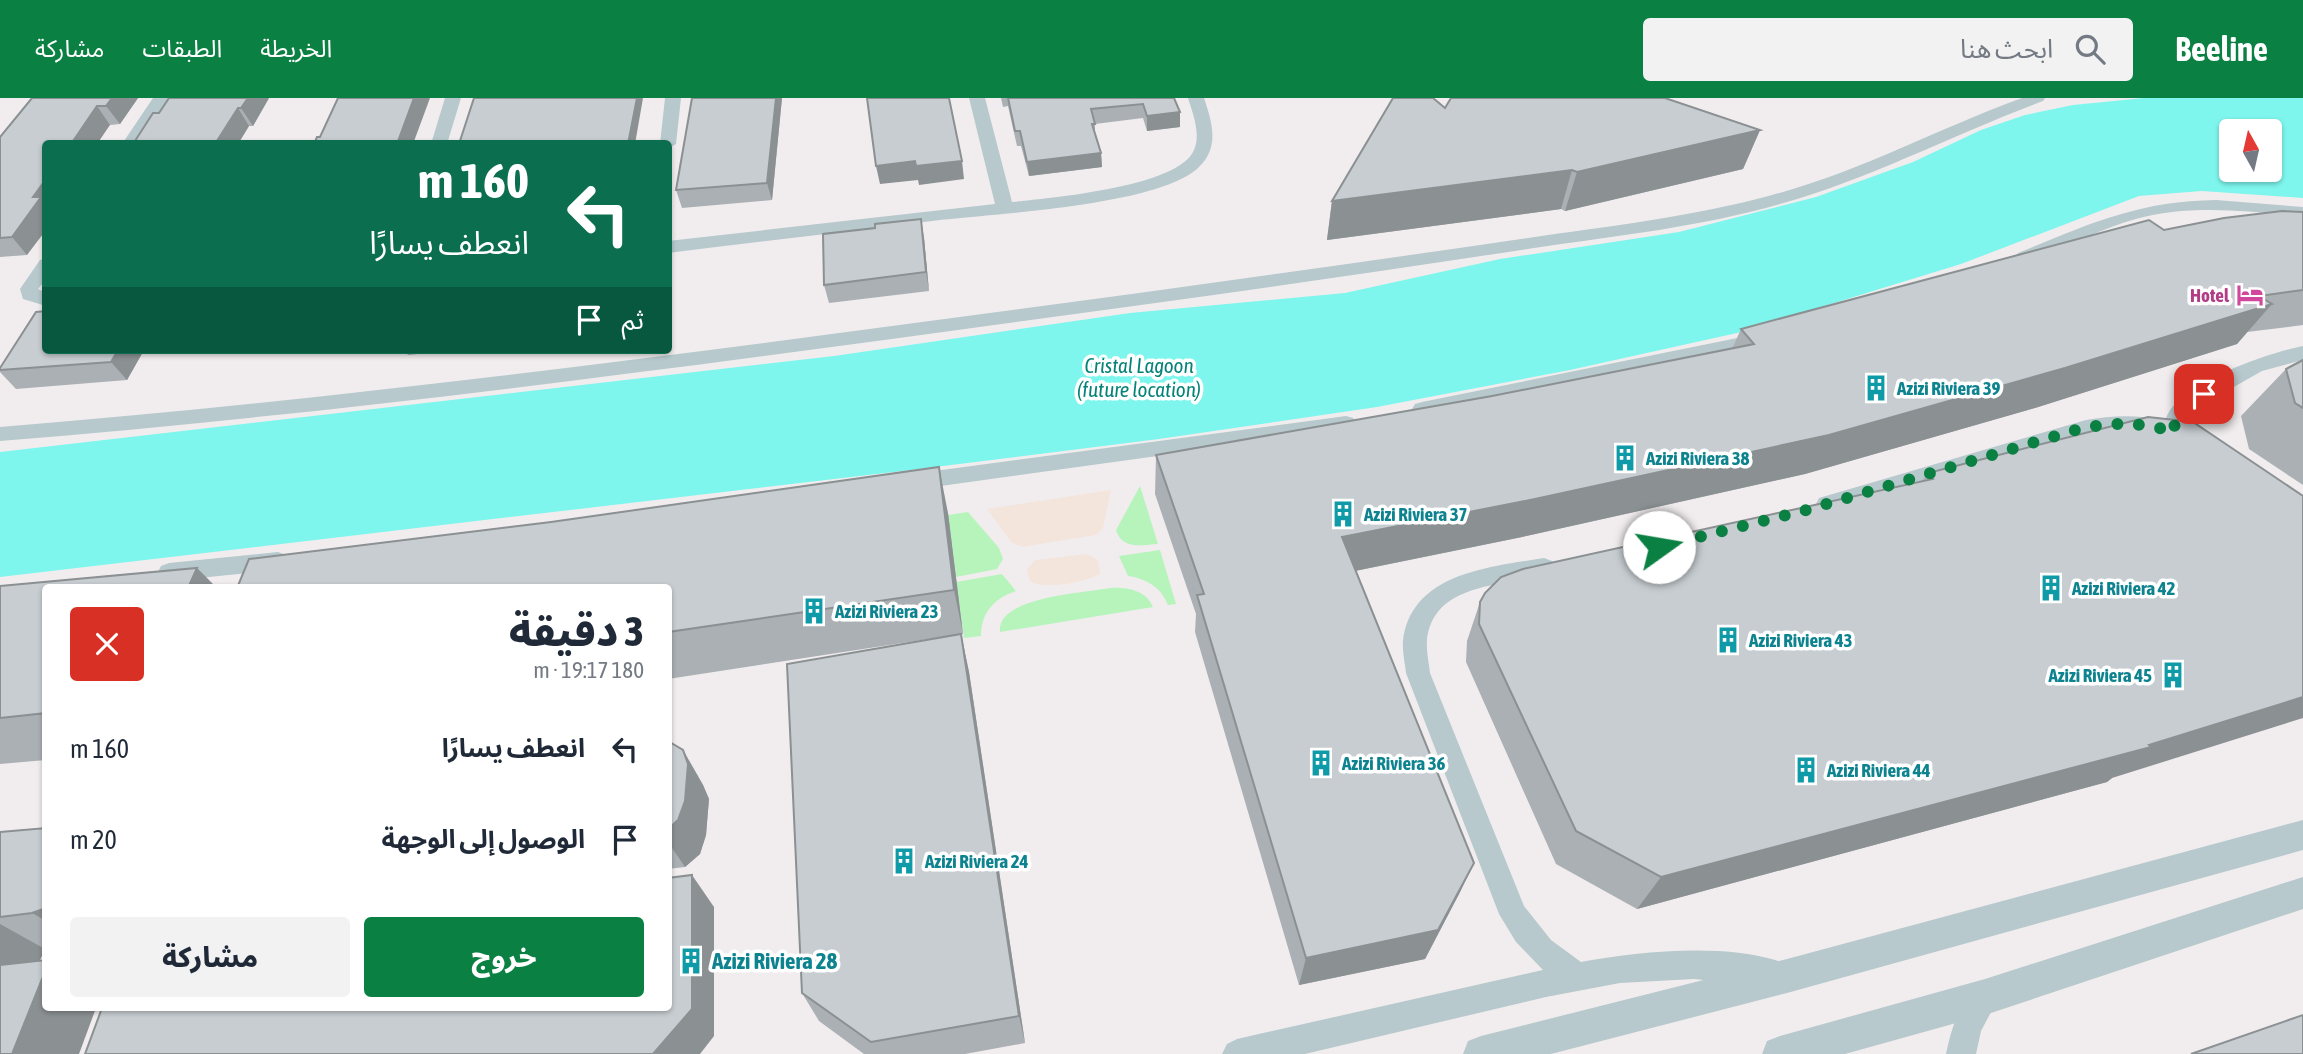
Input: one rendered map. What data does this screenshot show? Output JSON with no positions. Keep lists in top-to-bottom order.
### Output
{
  "water": ["Cristal Lagoon (future location)"],
  "places": {
    "hotel": ["Hotel"],
    "building": [
      "Azizi Riviera 39",
      "Azizi Riviera 38",
      "Azizi Riviera 37",
      "Azizi Riviera 42",
      "Azizi Riviera 23",
      "Azizi Riviera 43",
      "Azizi Riviera 45",
      "Azizi Riviera 36",
      "Azizi Riviera 44",
      "Azizi Riviera 24",
      "Azizi Riviera 28"
    ]
  },
  "north": "top",
  "page": {
    "header": "Beeline",
    "search": "ابحث هنا",
    "nav": ["الخريطة", "الطبقات", "مشاركة"],
    "turn": ["160 m", "انعطف يسارًا"],
    "then": "ثم",
    "heading": ["3 دقيقة", "180 m · 19:17"],
    "list": [
      {
        "name": "انعطف يسارًا",
        "value": "160 m"
      },
      {
        "name": "الوصول إلى الوجهة",
        "value": "20 m"
      }
    ],
    "buttons": ["خروج", "مشاركة"]
  }
}
